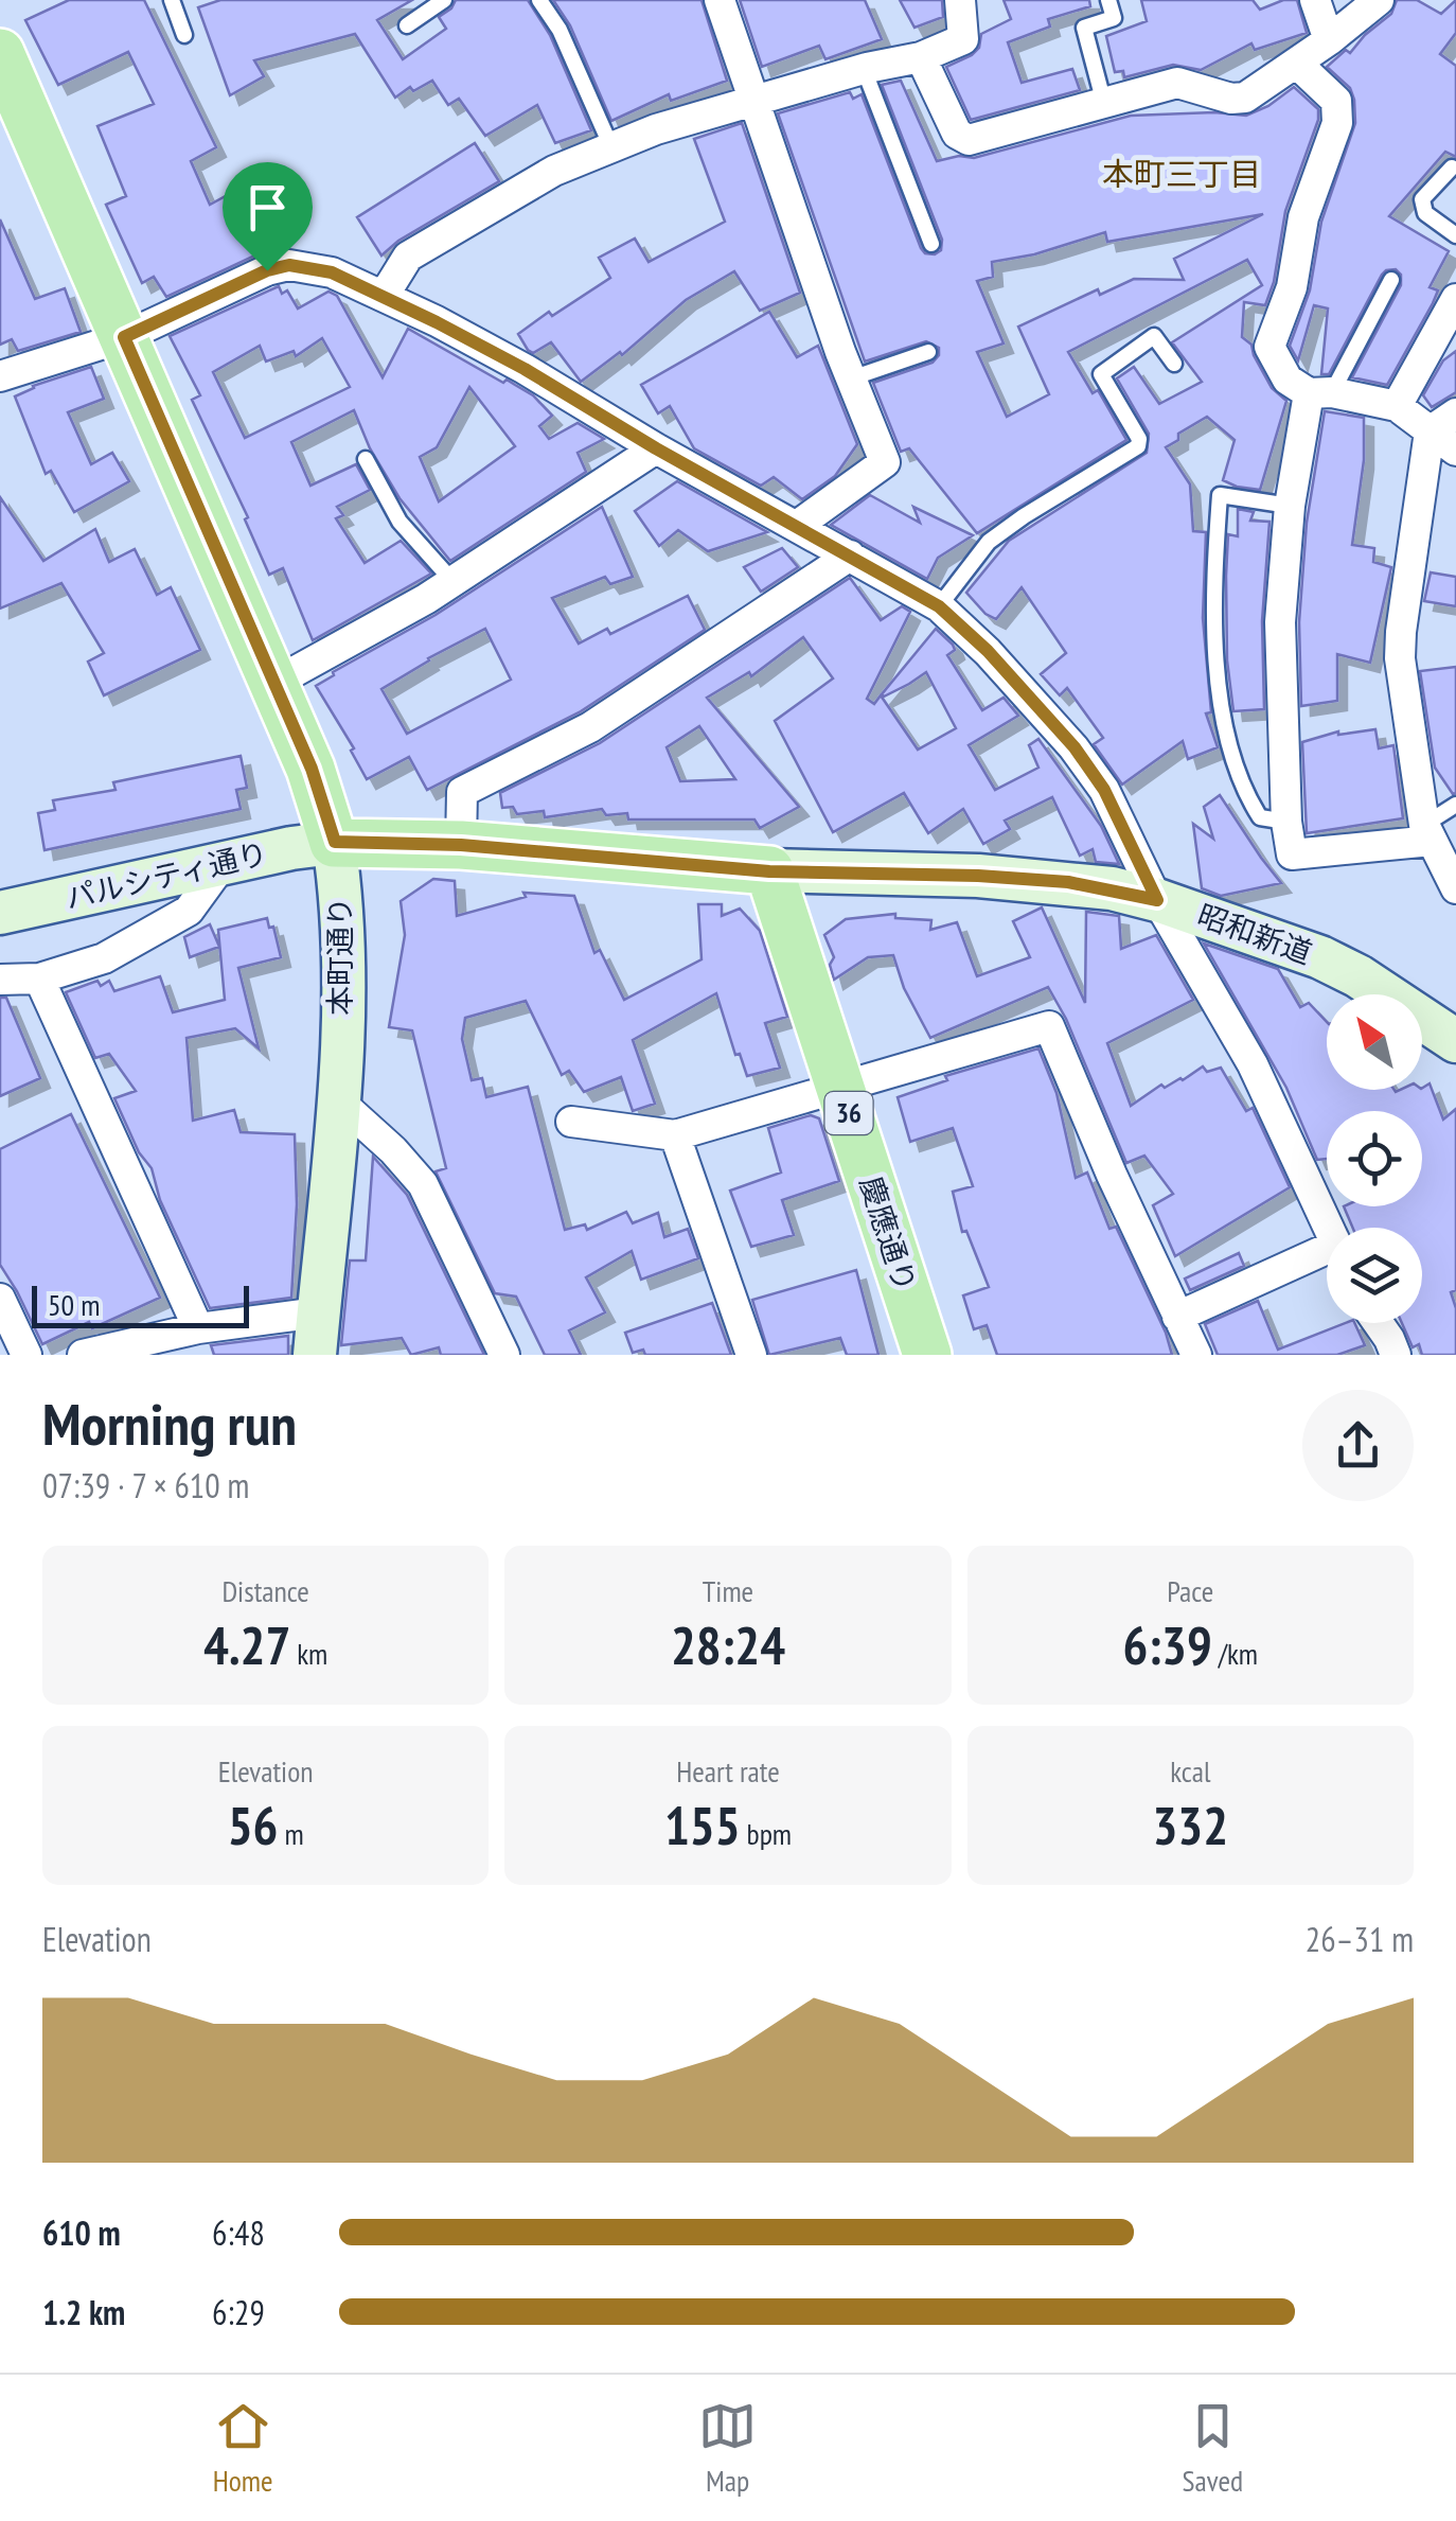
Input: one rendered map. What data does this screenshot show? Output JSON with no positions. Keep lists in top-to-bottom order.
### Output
{
  "streets": {
    "main road": [
      "パルシティ通り",
      "昭和新道",
      "本町通り",
      "36",
      "慶應通り"
    ]
  },
  "crossings": [
    ["パルシティ通り", "昭和新道"],
    ["パルシティ通り", "本町通り"],
    ["昭和新道", "本町通り"],
    ["昭和新道", "慶應通り"]
  ],
  "districts": ["本町三丁目"],
  "scale_bar": "50 m",
  "north": "top left",
  "page": {
    "scale": "50 m",
    "heading": ["Morning run", "07:39 · 7 × 610 m"],
    "stats": [
      ["Distance", "4.27 km"],
      ["Time", "28:24"],
      ["Pace", "6:39 /km"],
      ["Elevation", "56 m"],
      ["Heart rate", "155 bpm"],
      ["kcal", "332"]
    ],
    "chart": ["Elevation", "26–31 m"],
    "list": [
      {
        "name": "610 m",
        "note": "6:48"
      },
      {
        "name": "1.2 km",
        "note": "6:29"
      }
    ],
    "tabs": ["Home", "Map", "Saved"]
  }
}
